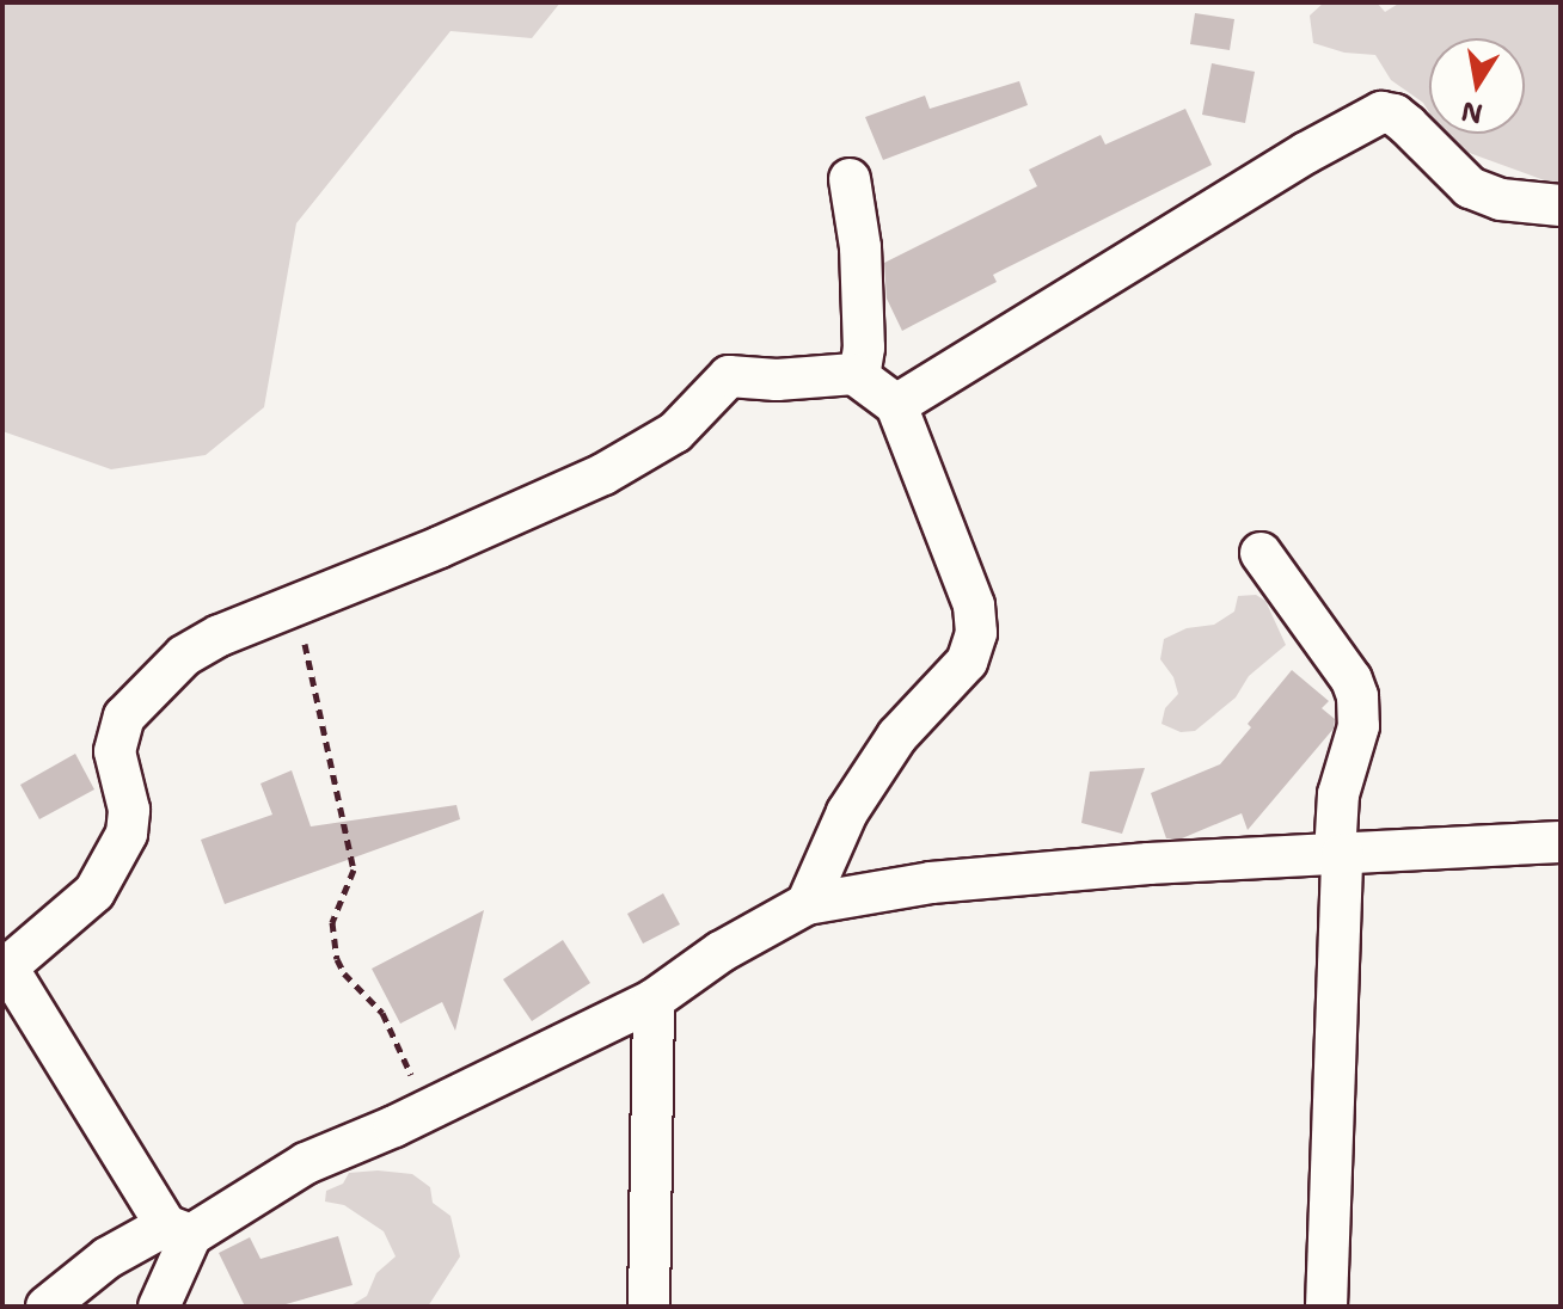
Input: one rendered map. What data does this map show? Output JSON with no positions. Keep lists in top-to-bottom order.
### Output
{
  "north": "bottom"
}
